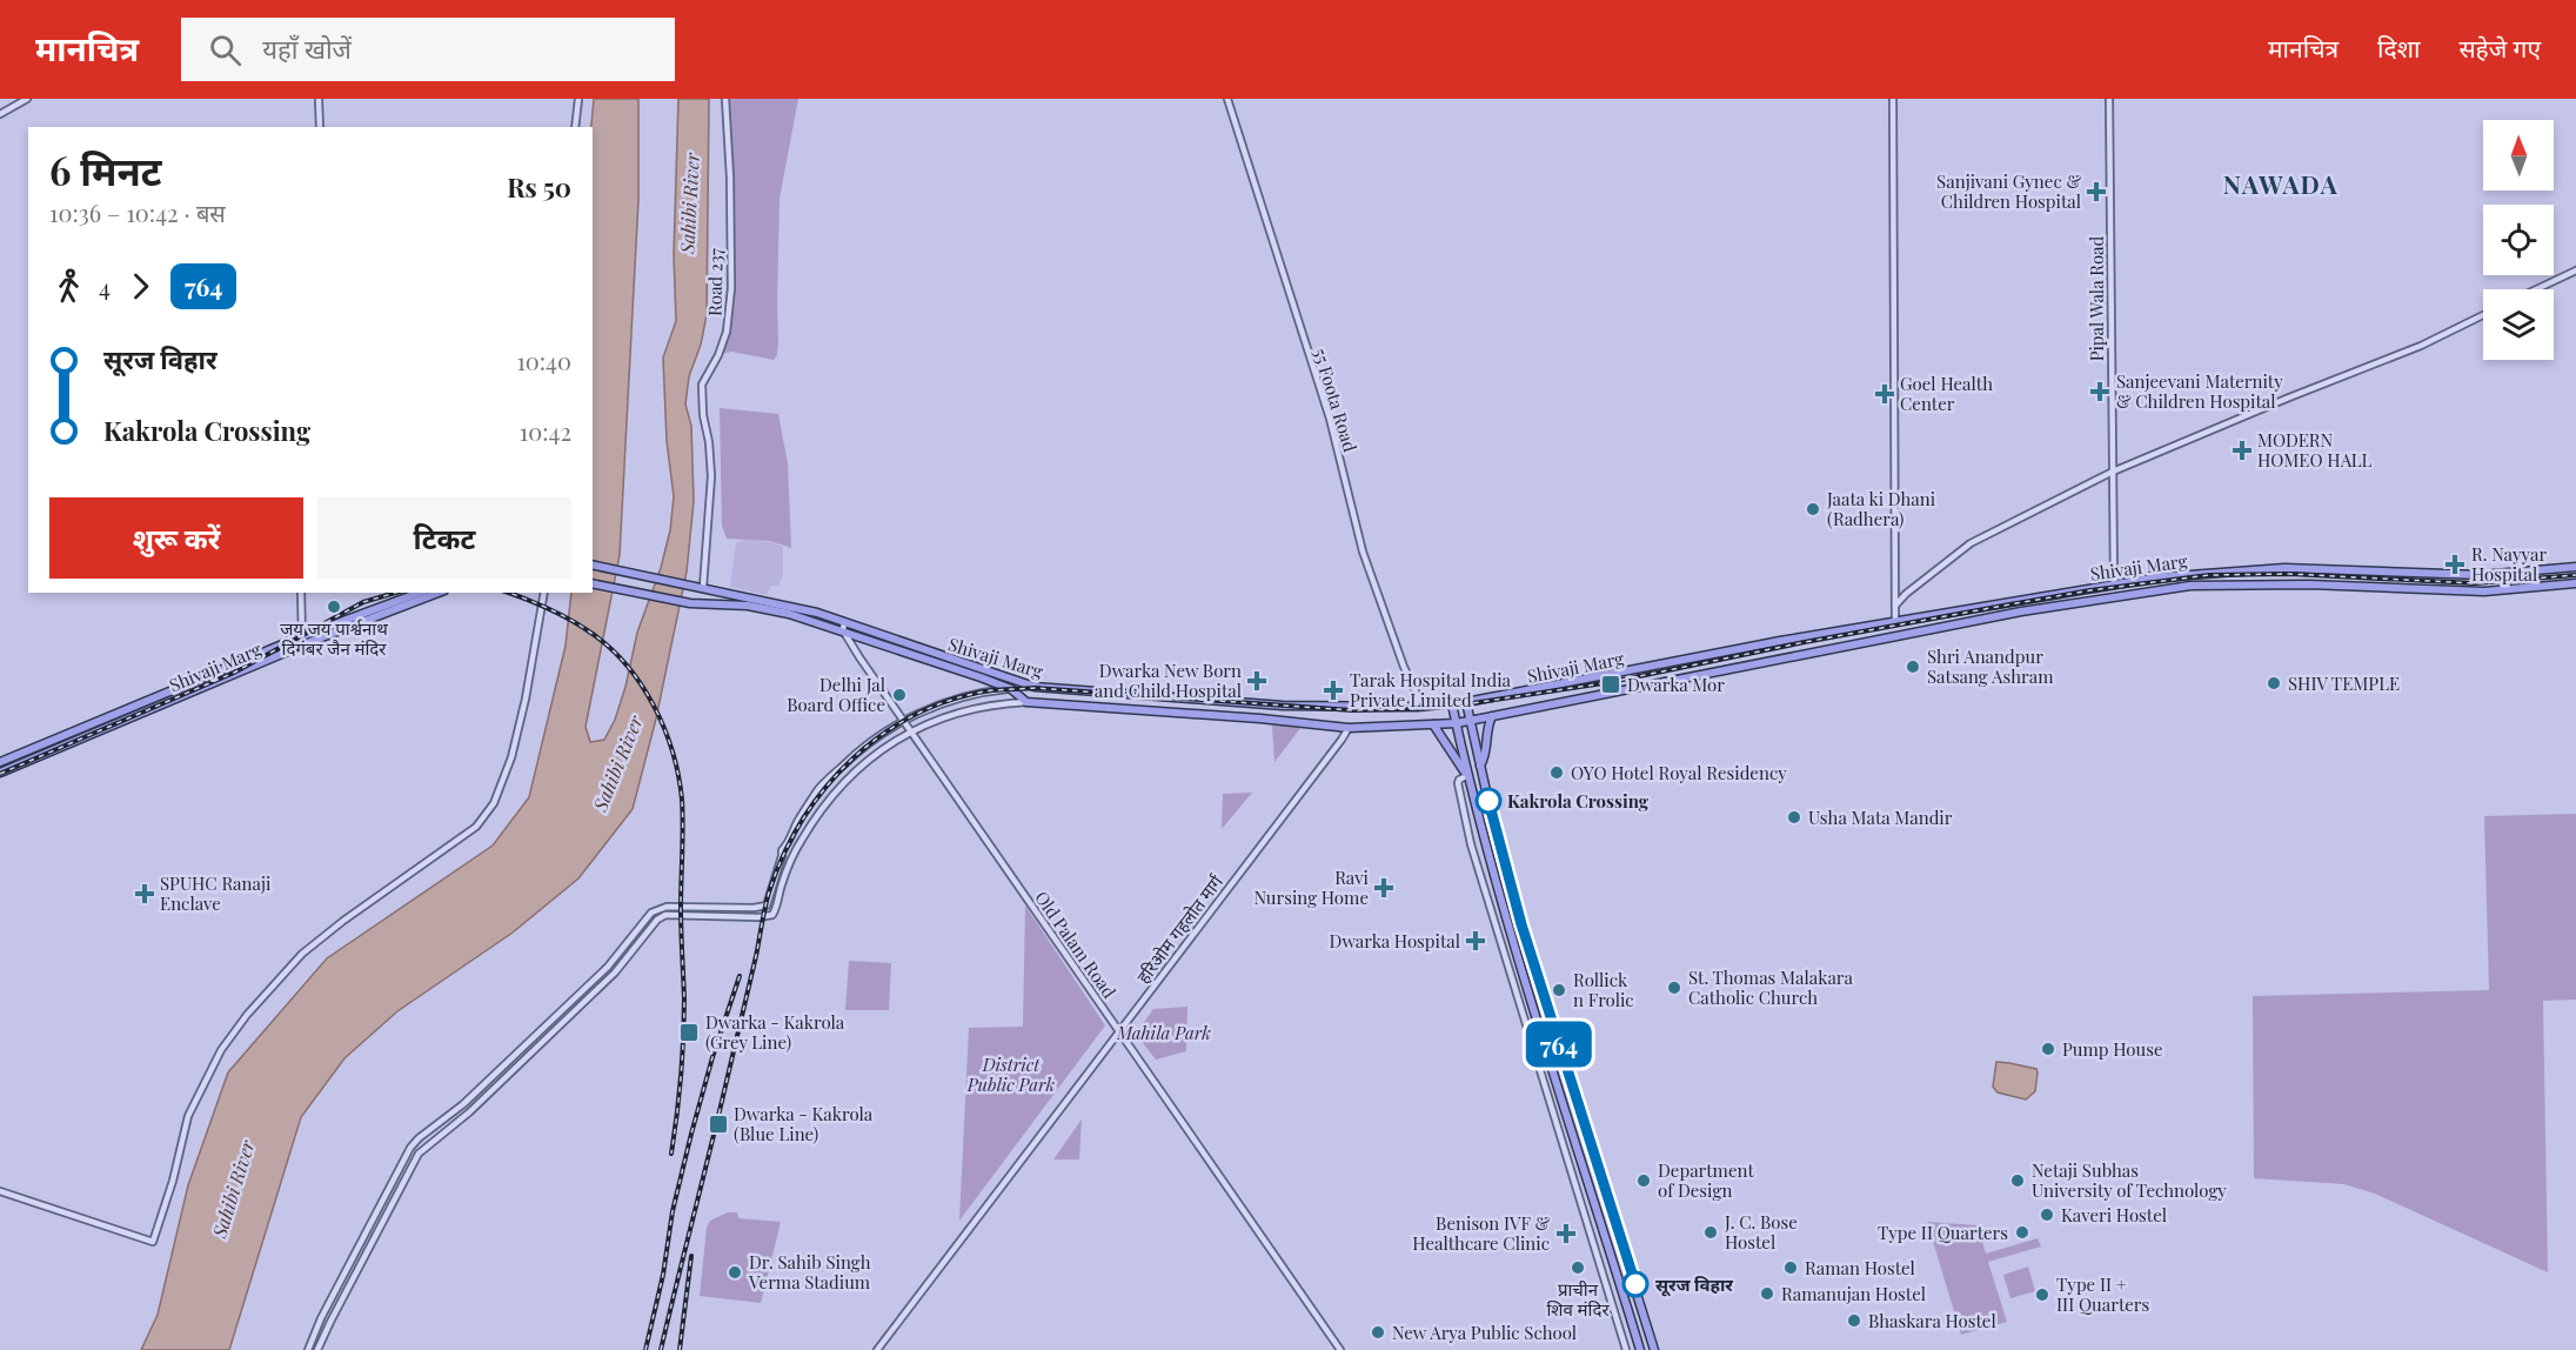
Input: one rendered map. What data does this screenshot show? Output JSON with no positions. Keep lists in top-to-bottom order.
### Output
{
  "streets": {
    "main road": ["Shivaji Marg"],
    "street": [
      "Road 237",
      "Pipal Wala Road",
      "55 Foota Road",
      "हरिओम गहलोत मार्ग",
      "Old Palam Road"
    ]
  },
  "crossings": [
    ["Road 237", "Shivaji Marg"],
    ["Pipal Wala Road", "Shivaji Marg"],
    ["55 Foota Road", "Shivaji Marg"],
    ["Shivaji Marg", "हरिओम गहलोत मार्ग"],
    ["Shivaji Marg", "Old Palam Road"],
    ["हरिओम गहलोत मार्ग", "Old Palam Road"]
  ],
  "districts": ["NAWADA"],
  "water": ["Sahibi River"],
  "parks": ["Mahila Park", "District Public Park"],
  "places": {
    "health": [
      "Sanjivani Gynec & Children Hospital",
      "Sanjeevani Maternity & Children Hospital",
      "Goel Health Center",
      "MODERN HOMEO HALL",
      "R. Nayyar Hospital",
      "Dwarka New Born and Child Hospital",
      "Tarak Hospital India Private Limited",
      "Ravi Nursing Home",
      "SPUHC Ranaji Enclave",
      "Dwarka Hospital",
      "Benison IVF & Healthcare Clinic"
    ],
    "other": [
      "Jaata ki Dhani (Radhera)",
      "जय जय पार्श्वनाथ दिगंबर जैन मंदिर",
      "Shri Anandpur Satsang Ashram",
      "SHIV TEMPLE",
      "Delhi Jal Board Office",
      "OYO Hotel Royal Residency",
      "Kakrola Crossing",
      "Usha Mata Mandir",
      "St. Thomas Malakara Catholic Church",
      "Rollick n Frolic",
      "Pump House",
      "Department of Design",
      "Netaji Subhas University of Technology",
      "Kaveri Hostel",
      "J. C. Bose Hostel",
      "Type II Quarters",
      "प्राचीन शिव मंदिर",
      "Raman Hostel",
      "Dr. Sahib Singh Verma Stadium",
      "सूरज विहार",
      "Ramanujan Hostel",
      "Type II + III Quarters",
      "Bhaskara Hostel",
      "New Arya Public School"
    ],
    "transit": ["Dwarka Mor", "Dwarka - Kakrola (Grey Line)", "Dwarka - Kakrola (Blue Line)"]
  },
  "lines": ["bus line 764"],
  "north": "top",
  "page": {
    "header": "मानचित्र",
    "search": "यहाँ खोजें",
    "nav": ["मानचित्र", "दिशा", "सहेजे गए"],
    "on_map": "764",
    "heading": ["6 मिनट", "10:36 – 10:42 · बस", "Rs 50"],
    "legs": ["4", "764"],
    "list": [
      {
        "name": "सूरज विहार",
        "value": "10:40"
      },
      {
        "name": "Kakrola Crossing",
        "value": "10:42"
      }
    ],
    "buttons": ["शुरू करें", "टिकट"]
  }
}
